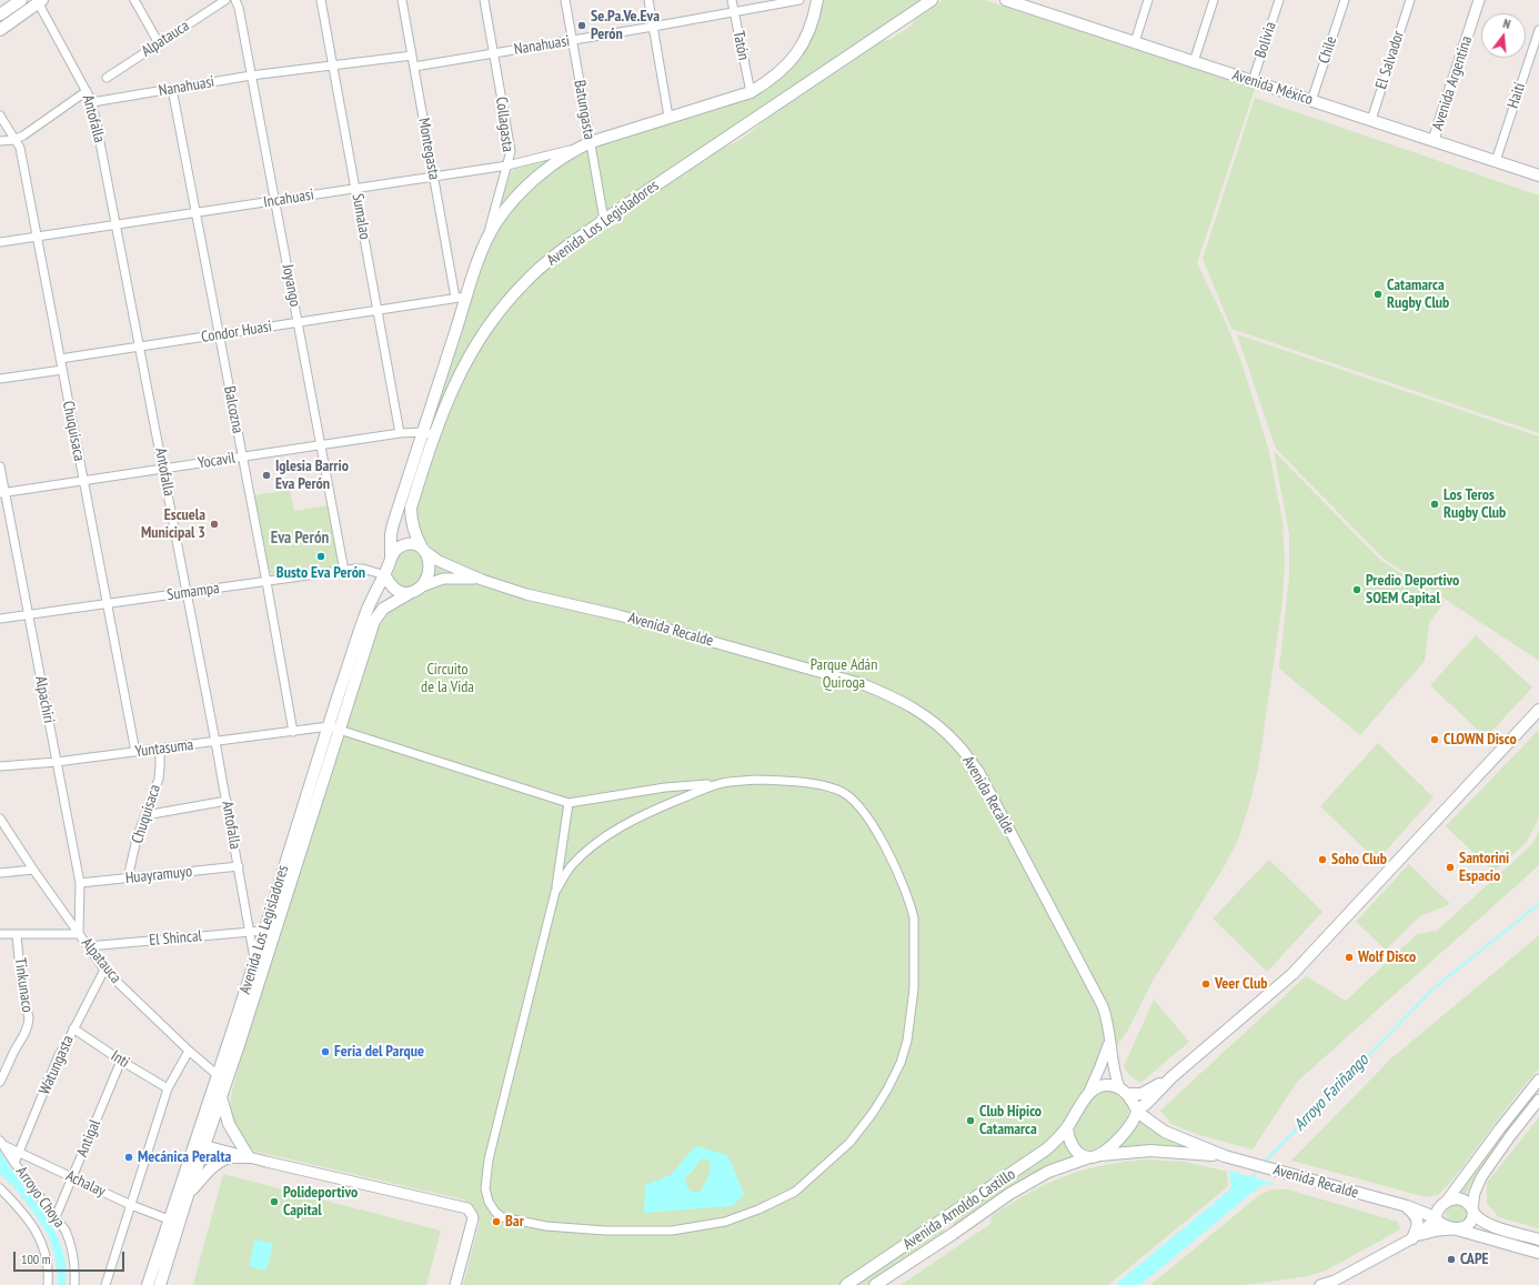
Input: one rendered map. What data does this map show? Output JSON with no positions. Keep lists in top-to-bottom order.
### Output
{
  "streets": {
    "main road": [
      "Avenida México",
      "Avenida Los Legisladores",
      "Avenida Recalde",
      "Avenida Arnoldo Castillo"
    ],
    "street": [
      "Alpatauca",
      "Bolivia",
      "Nanahuasi",
      "Tatón",
      "Chile",
      "El Salvador",
      "Avenida Argentina",
      "Haití",
      "Batungasta",
      "Antofalla",
      "Collagasta",
      "Montegasta",
      "Incahuasi",
      "Sumalao",
      "Joyango",
      "Condor Huasi",
      "Balcozna",
      "Chuquisaca",
      "Yocavil",
      "Sumampa",
      "Alpachiri",
      "Yuntasuma",
      "Huayramuyo",
      "El Shincal",
      "Tinkunaco",
      "Inti",
      "Watungasta",
      "Antigal",
      "Achalay",
      "Arroyo Choya"
    ]
  },
  "crossings": [
    ["Alpatauca", "Avenida Los Legisladores"],
    ["Alpatauca", "Alpachiri"],
    ["Alpatauca", "El Shincal"],
    ["Alpatauca", "Watungasta"],
    ["Bolivia", "Avenida México"],
    ["Nanahuasi", "Tatón"],
    ["Nanahuasi", "Batungasta"],
    ["Nanahuasi", "Antofalla"],
    ["Nanahuasi", "Collagasta"],
    ["Nanahuasi", "Montegasta"],
    ["Nanahuasi", "Sumalao"],
    ["Nanahuasi", "Joyango"],
    ["Nanahuasi", "Balcozna"],
    ["Chile", "Avenida México"],
    ["El Salvador", "Avenida México"],
    ["Avenida Argentina", "Avenida México"],
    ["Avenida México", "Haití"],
    ["Batungasta", "Avenida Los Legisladores"],
    ["Antofalla", "Incahuasi"],
    ["Antofalla", "Avenida Los Legisladores"],
    ["Antofalla", "Condor Huasi"],
    ["Antofalla", "Yocavil"],
    ["Antofalla", "Sumampa"],
    ["Antofalla", "Yuntasuma"],
    ["Antofalla", "Huayramuyo"],
    ["Antofalla", "El Shincal"],
    ["Collagasta", "Incahuasi"],
    ["Montegasta", "Incahuasi"],
    ["Montegasta", "Condor Huasi"],
    ["Incahuasi", "Sumalao"],
    ["Incahuasi", "Joyango"],
    ["Incahuasi", "Balcozna"],
    ["Incahuasi", "Chuquisaca"],
    ["Sumalao", "Condor Huasi"],
    ["Sumalao", "Yocavil"],
    ["Avenida Los Legisladores", "Yocavil"],
    ["Avenida Los Legisladores", "Sumampa"],
    ["Avenida Los Legisladores", "Avenida Recalde"],
    ["Avenida Los Legisladores", "Yuntasuma"],
    ["Avenida Los Legisladores", "El Shincal"],
    ["Avenida Los Legisladores", "Achalay"],
    ["Joyango", "Condor Huasi"],
    ["Joyango", "Yocavil"],
    ["Joyango", "Sumampa"],
    ["Condor Huasi", "Balcozna"],
    ["Condor Huasi", "Chuquisaca"],
    ["Balcozna", "Yocavil"],
    ["Balcozna", "Sumampa"],
    ["Balcozna", "Yuntasuma"],
    ["Chuquisaca", "Yocavil"],
    ["Chuquisaca", "Sumampa"],
    ["Chuquisaca", "Yuntasuma"],
    ["Chuquisaca", "Huayramuyo"],
    ["Yocavil", "Alpachiri"],
    ["Sumampa", "Avenida Recalde"],
    ["Sumampa", "Alpachiri"],
    ["Avenida Recalde", "Avenida Arnoldo Castillo"],
    ["Alpachiri", "Yuntasuma"],
    ["Alpachiri", "Huayramuyo"],
    ["Inti", "Watungasta"],
    ["Inti", "Antigal"],
    ["Watungasta", "Achalay"],
    ["Watungasta", "Arroyo Choya"],
    ["Antigal", "Achalay"],
    ["Antigal", "Arroyo Choya"],
    ["Achalay", "Arroyo Choya"]
  ],
  "districts": ["Eva Perón"],
  "water": ["Arroyo Fariñango"],
  "parks": ["Parque Adán Quiroga", "Circuito de la Vida"],
  "places": [
    "Se.Pa.Ve.Eva Perón",
    "Catamarca Rugby Club",
    "Iglesia Barrio Eva Perón",
    "Los Teros Rugby Club",
    "Escuela Municipal 3",
    "Busto Eva Perón",
    "Predio Deportivo SOEM Capital",
    "CLOWN Disco",
    "Soho Club",
    "Santorini Espacio",
    "Wolf Disco",
    "Veer Club",
    "Feria del Parque",
    "Club Hípico Catamarca",
    "Mecánica Peralta",
    "Polideportivo Capital",
    "Bar",
    "CAPE"
  ],
  "scale_bar": "100 m",
  "north": "top"
}
